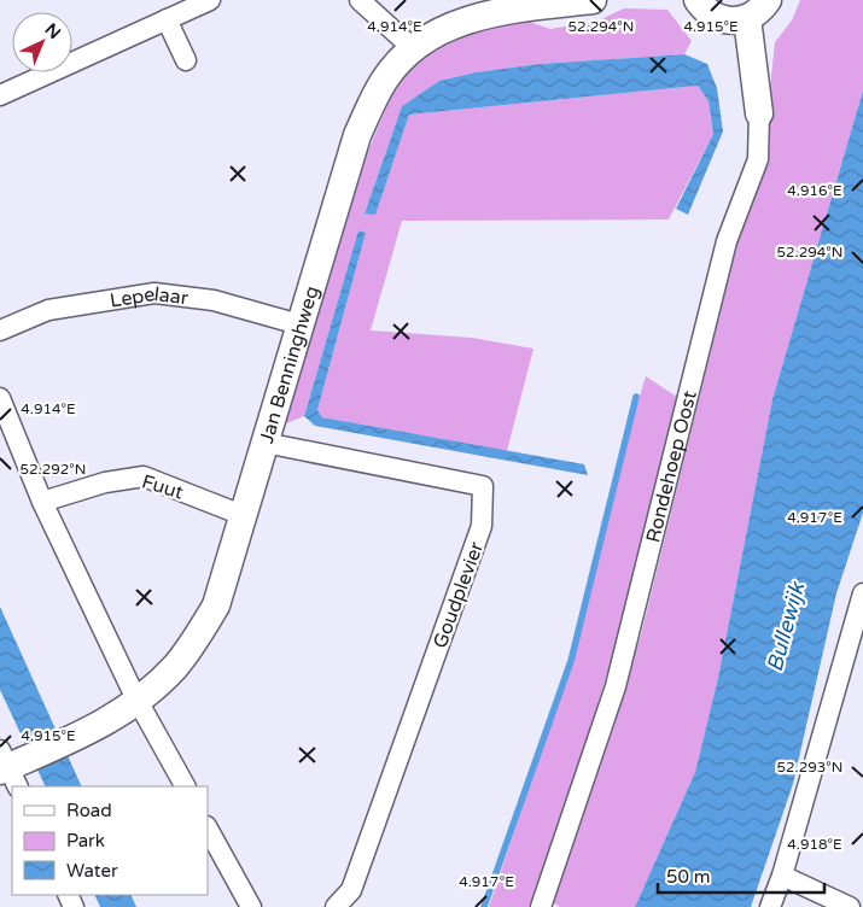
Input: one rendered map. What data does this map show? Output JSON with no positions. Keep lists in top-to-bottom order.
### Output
{
  "streets": {
    "street": [
      "Lepelaar",
      "Jan Benninghweg",
      "Rondehoep Oost",
      "Fuut",
      "Goudplevier"
    ]
  },
  "crossings": [
    ["Lepelaar", "Jan Benninghweg"],
    ["Jan Benninghweg", "Fuut"],
    ["Jan Benninghweg", "Goudplevier"]
  ],
  "water": ["Bullewijk"],
  "legend": ["Road", "Park", "Water"],
  "scale_bar": "50 m",
  "north": "top right",
  "coordinates": [
    "52.294°N",
    "4.914°E",
    "4.915°E",
    "4.916°E",
    "52.292°N",
    "4.917°E",
    "52.293°N",
    "4.918°E"
  ]
}
